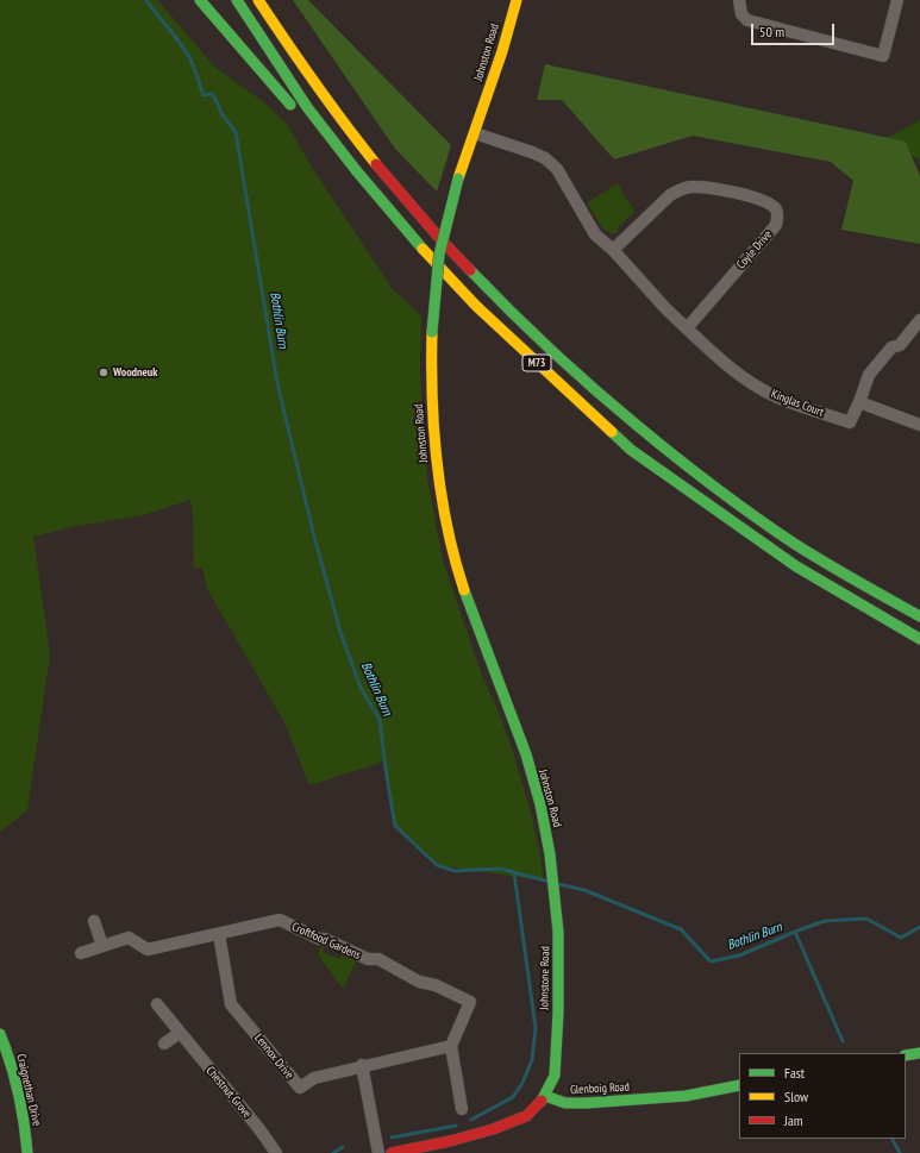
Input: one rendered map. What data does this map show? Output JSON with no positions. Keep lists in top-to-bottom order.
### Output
{
  "streets": {
    "main road": [
      "Johnston Road",
      "M73",
      "Johnstone Road",
      "Glenboig Road",
      "Craignethan Drive"
    ],
    "street": [
      "Coyle Drive",
      "Kinglas Court",
      "Croftfood Gardens",
      "Lennox Drive",
      "Chestnut Grove"
    ]
  },
  "crossings": [
    ["Johnston Road", "Johnstone Road"],
    ["Coyle Drive", "Kinglas Court"],
    ["Croftfood Gardens", "Lennox Drive"],
    ["Johnstone Road", "Glenboig Road"]
  ],
  "water": ["Bothlin Burn"],
  "places": ["Woodneuk"],
  "legend": ["Fast", "Slow", "Jam"],
  "scale_bar": "50 m"
}
